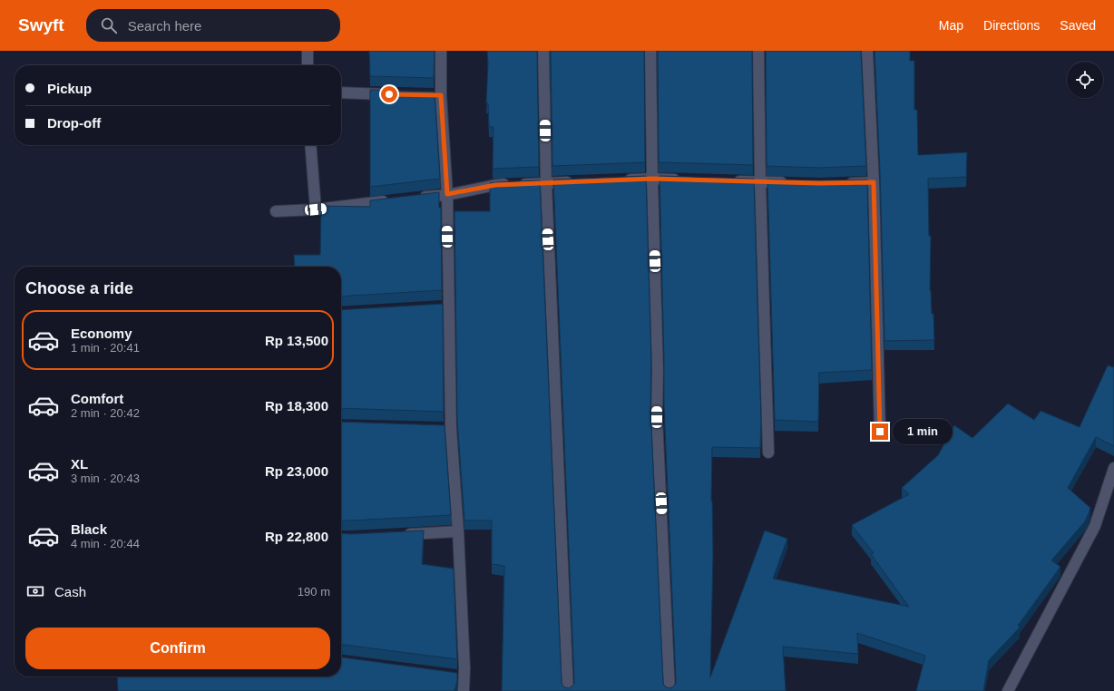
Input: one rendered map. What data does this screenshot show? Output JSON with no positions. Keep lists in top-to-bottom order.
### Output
{
  "page": {
    "header": "Swyft",
    "search": "Search here",
    "nav": ["Map", "Directions", "Saved"],
    "banner": ["Pickup", "Drop-off"],
    "heading": "Choose a ride",
    "list": [
      {
        "name": "Economy",
        "note": "1 min · 20:41",
        "value": "Rp 13,500"
      },
      {
        "name": "Comfort",
        "note": "2 min · 20:42",
        "value": "Rp 18,300"
      },
      {
        "name": "XL",
        "note": "3 min · 20:43",
        "value": "Rp 23,000"
      },
      {
        "name": "Black",
        "note": "4 min · 20:44",
        "value": "Rp 22,800"
      }
    ],
    "bubble": "1 min",
    "pay": ["Cash", "190 m"],
    "buttons": "Confirm"
  }
}
